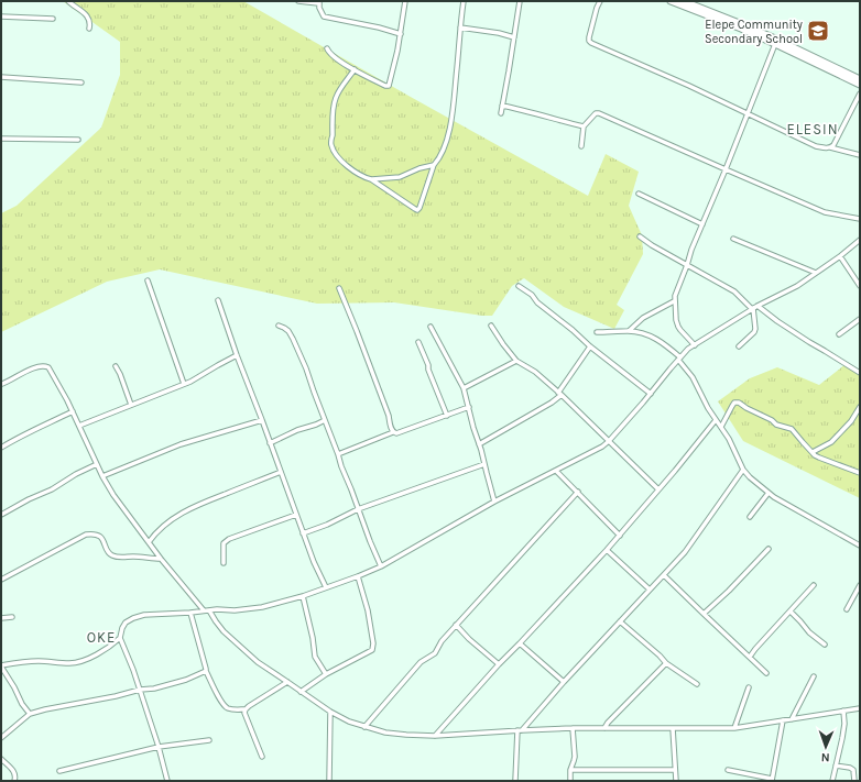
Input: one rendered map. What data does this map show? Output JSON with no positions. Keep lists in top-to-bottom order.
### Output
{
  "districts": ["ELESIN", "OKE"],
  "places": {
    "school or university": ["Elepe Community Secondary School"]
  },
  "north": "bottom"
}
